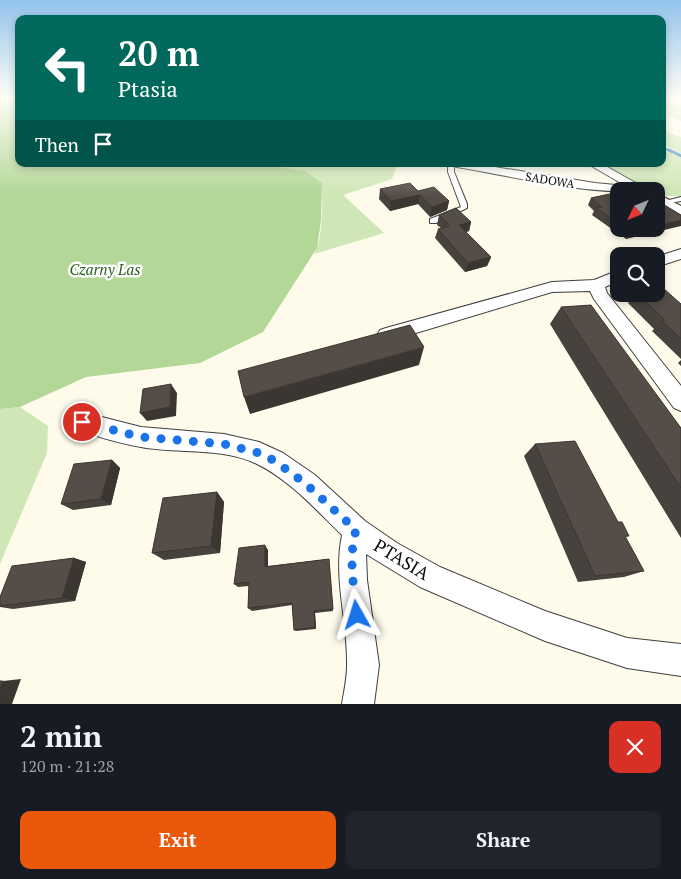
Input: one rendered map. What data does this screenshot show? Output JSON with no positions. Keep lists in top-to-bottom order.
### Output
{
  "streets": {
    "street": ["SADOWA", "PTASIA"]
  },
  "parks": ["Czarny Las"],
  "north": "bottom left",
  "page": {
    "turn": ["20 m", "Ptasia"],
    "then": "Then",
    "heading": ["2 min", "120 m · 21:28"],
    "buttons": ["Exit", "Share"]
  }
}
